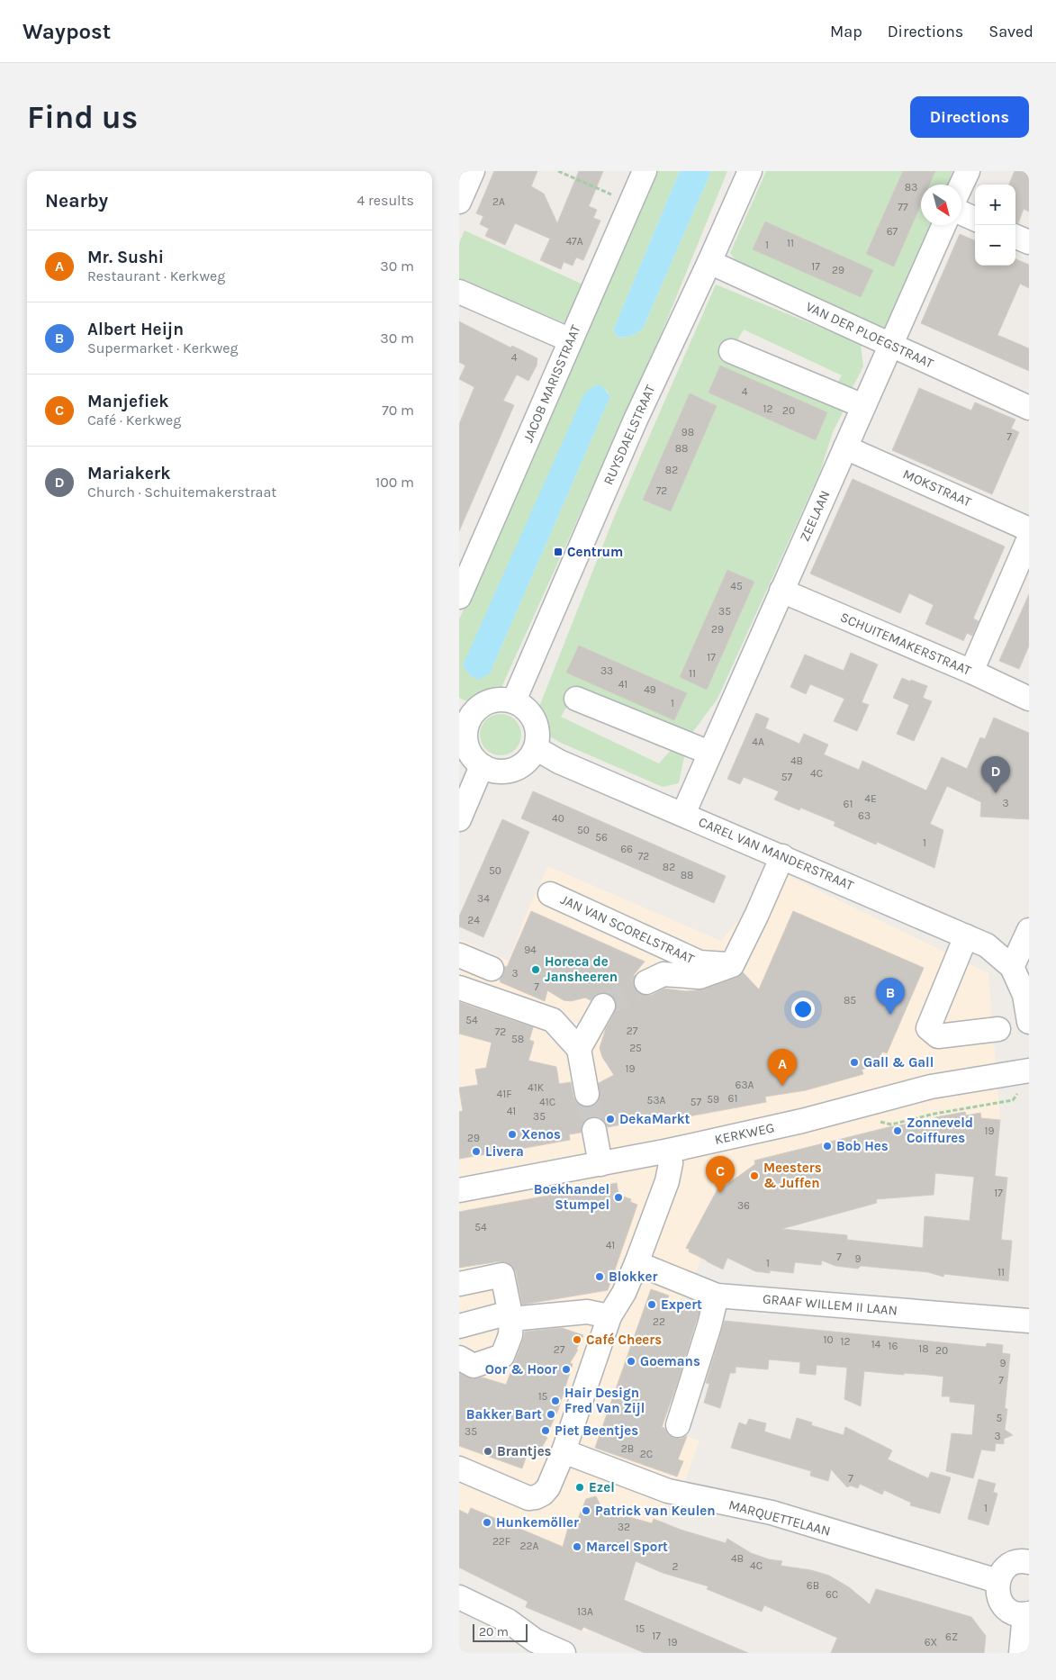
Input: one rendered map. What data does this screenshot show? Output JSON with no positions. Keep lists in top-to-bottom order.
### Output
{
  "streets": {
    "street": [
      "VAN DER PLOEGSTRAAT",
      "JACOB MARISSTRAAT",
      "RUYSDAELSTRAAT",
      "MOKSTRAAT",
      "ZEELAAN",
      "SCHUITEMAKERSTRAAT",
      "CAREL VAN MANDERSTRAAT",
      "JAN VAN SCORELSTRAAT",
      "KERKWEG",
      "GRAAF WILLEM II LAAN",
      "MARQUETTELAAN"
    ]
  },
  "crossings": [
    ["VAN DER PLOEGSTRAAT", "RUYSDAELSTRAAT"],
    ["VAN DER PLOEGSTRAAT", "ZEELAAN"],
    ["RUYSDAELSTRAAT", "CAREL VAN MANDERSTRAAT"],
    ["MOKSTRAAT", "ZEELAAN"],
    ["ZEELAAN", "SCHUITEMAKERSTRAAT"],
    ["ZEELAAN", "CAREL VAN MANDERSTRAAT"]
  ],
  "places": {
    "transit": ["Centrum"],
    "other": [
      "Horeca de Jansheeren",
      "Gall & Gall",
      "DekaMarkt",
      "Zonneveld Coiffures",
      "Xenos",
      "Bob Hes",
      "Livera",
      "Meesters & Juffen",
      "Boekhandel Stumpel",
      "Blokker",
      "Expert",
      "Café Cheers",
      "Goemans",
      "Oor & Hoor",
      "Hair Design Fred Van Zijl",
      "Bakker Bart",
      "Piet Beentjes",
      "Brantjes",
      "Ezel",
      "Patrick van Keulen",
      "Hunkemöller",
      "Marcel Sport"
    ]
  },
  "house_numbers": [
    "83",
    "2A",
    "77",
    "67",
    "47A",
    "11",
    "1",
    "17",
    "29",
    "4",
    "4",
    "12",
    "20",
    "98",
    "7",
    "88",
    "82",
    "72",
    "45",
    "35",
    "29",
    "17",
    "33",
    "11",
    "41",
    "49",
    "1",
    "4A",
    "4B",
    "4C",
    "57",
    "4E",
    "3",
    "61",
    "63",
    "40",
    "50",
    "56",
    "1",
    "66",
    "72",
    "82",
    "50",
    "88",
    "34",
    "24",
    "94",
    "3",
    "7",
    "85",
    "54",
    "27",
    "72",
    "58",
    "25",
    "19",
    "63A",
    "41K",
    "41F",
    "61",
    "59",
    "53A",
    "41C",
    "57",
    "41",
    "35",
    "19",
    "29",
    "17",
    "36",
    "54",
    "41",
    "7",
    "9",
    "1",
    "11",
    "22",
    "10",
    "12",
    "14",
    "16",
    "18",
    "27",
    "20",
    "9",
    "7",
    "15",
    "5",
    "35",
    "3",
    "2B",
    "2C",
    "7",
    "1",
    "32",
    "22F",
    "22A",
    "4B",
    "4C",
    "2",
    "6B",
    "6C",
    "13A",
    "15",
    "17",
    "6Z",
    "19",
    "6X"
  ],
  "scale_bar": "20 m",
  "north": "bottom right",
  "page": {
    "header": "Waypost",
    "nav": ["Map", "Directions", "Saved"],
    "buttons": "Directions",
    "title": "Find us",
    "heading": ["Nearby", "4 results"],
    "map_buttons": ["+", "−"],
    "list": [
      {
        "mark": "A",
        "name": "Mr. Sushi",
        "note": "Restaurant · Kerkweg",
        "value": "30 m"
      },
      {
        "mark": "B",
        "name": "Albert Heijn",
        "note": "Supermarket · Kerkweg",
        "value": "30 m"
      },
      {
        "mark": "C",
        "name": "Manjefiek",
        "note": "Café · Kerkweg",
        "value": "70 m"
      },
      {
        "mark": "D",
        "name": "Mariakerk",
        "note": "Church · Schuitemakerstraat",
        "value": "100 m"
      }
    ],
    "pins": [
      "D",
      "B",
      "A",
      "C"
    ],
    "scale": "20 m"
  }
}
